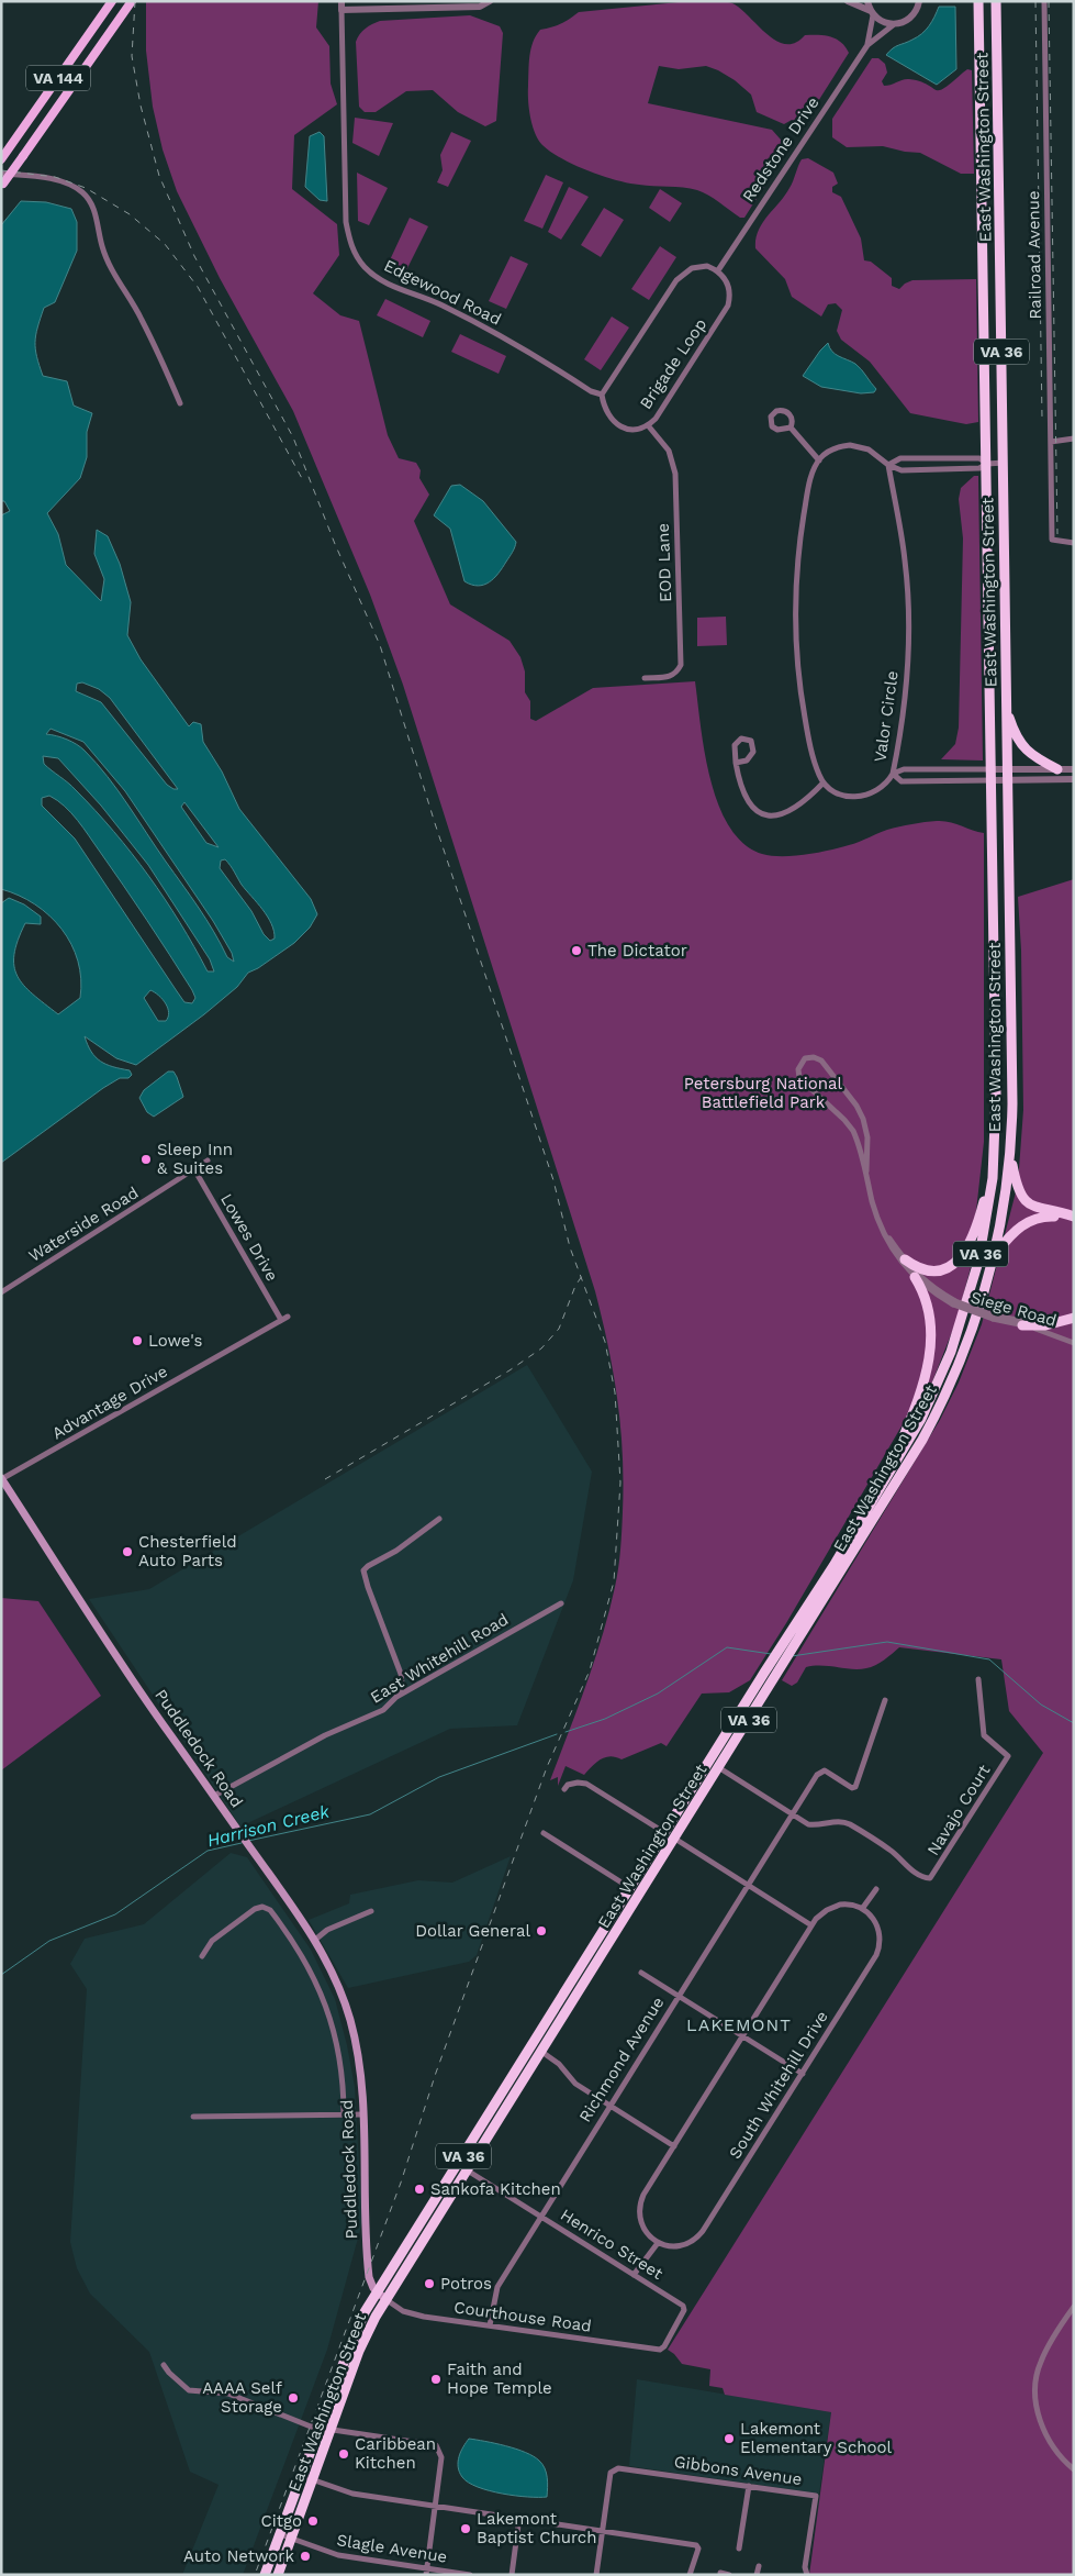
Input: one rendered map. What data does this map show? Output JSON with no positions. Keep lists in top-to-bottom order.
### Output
{
  "streets": {
    "highway": ["East Washington Street", "VA 36"],
    "main road": ["VA 144", "Puddledock Road"],
    "street": [
      "Redstone Drive",
      "Railroad Avenue",
      "Edgewood Road",
      "Brigade Loop",
      "EOD Lane",
      "Valor Circle",
      "Waterside Road",
      "Lowes Drive",
      "Siege Road",
      "Advantage Drive",
      "East Whitehill Road",
      "Navajo Court",
      "Richmond Avenue",
      "South Whitehill Drive",
      "Henrico Street",
      "Courthouse Road",
      "Gibbons Avenue",
      "Slagle Avenue"
    ]
  },
  "crossings": [
    ["East Washington Street", "Puddledock Road"],
    ["East Washington Street", "Henrico Street"],
    ["East Washington Street", "Courthouse Road"],
    ["East Washington Street", "Slagle Avenue"],
    ["Redstone Drive", "Brigade Loop"],
    ["Edgewood Road", "Brigade Loop"],
    ["Brigade Loop", "EOD Lane"],
    ["Waterside Road", "Lowes Drive"],
    ["Lowes Drive", "Advantage Drive"],
    ["Advantage Drive", "Puddledock Road"],
    ["East Whitehill Road", "Puddledock Road"],
    ["Puddledock Road", "Courthouse Road"],
    ["Navajo Court", "Richmond Avenue"],
    ["Richmond Avenue", "Henrico Street"],
    ["Richmond Avenue", "Courthouse Road"],
    ["Henrico Street", "Courthouse Road"]
  ],
  "districts": ["LAKEMONT"],
  "water": ["Harrison Creek"],
  "parks": ["Petersburg National Battlefield Park"],
  "places": [
    "The Dictator",
    "Sleep Inn & Suites",
    "Lowe's",
    "Chesterfield Auto Parts",
    "Dollar General",
    "Sankofa Kitchen",
    "Potros",
    "Faith and Hope Temple",
    "AAAA Self Storage",
    "Lakemont Elementary School",
    "Caribbean Kitchen",
    "Citgo",
    "Lakemont Baptist Church",
    "Auto Network"
  ]
}
